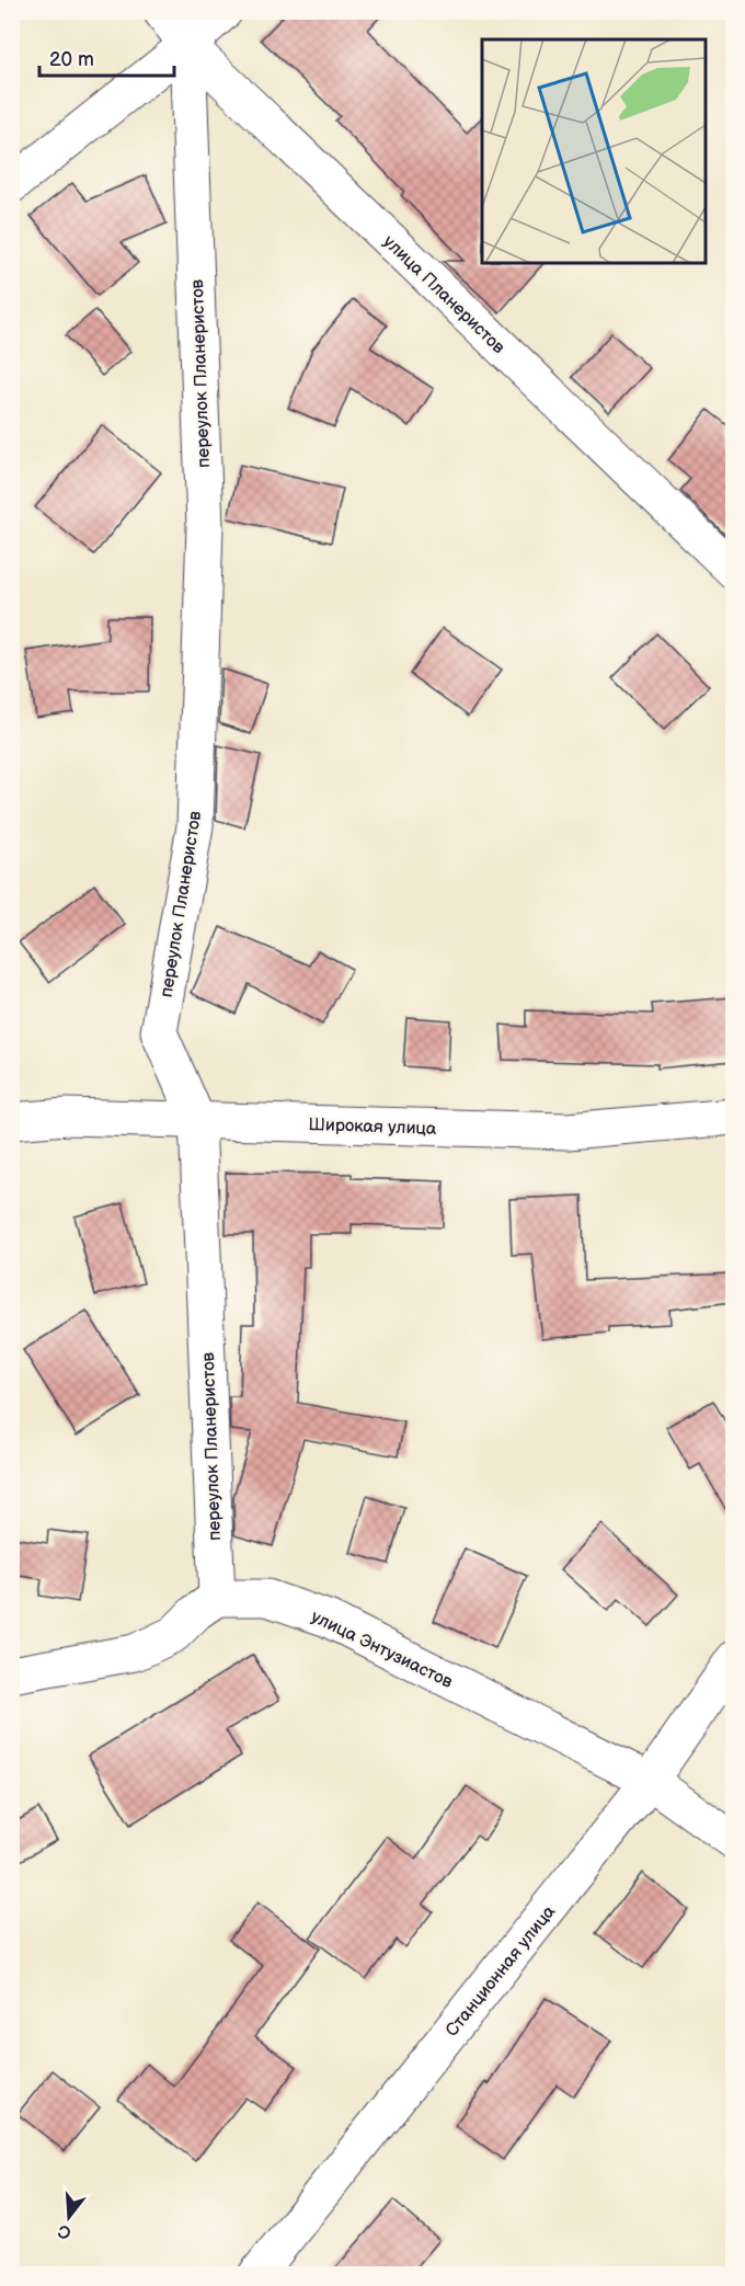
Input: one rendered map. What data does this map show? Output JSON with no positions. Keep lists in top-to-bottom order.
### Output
{
  "streets": {
    "street": [
      "улица Планеристов",
      "переулок Планеристов",
      "Широкая улица",
      "улица Энтузиастов",
      "Станционная улица"
    ]
  },
  "crossings": [
    ["улица Планеристов", "переулок Планеристов"],
    ["переулок Планеристов", "Широкая улица"],
    ["переулок Планеристов", "улица Энтузиастов"],
    ["улица Энтузиастов", "Станционная улица"]
  ],
  "scale_bar": "20 m",
  "north": "bottom"
}
